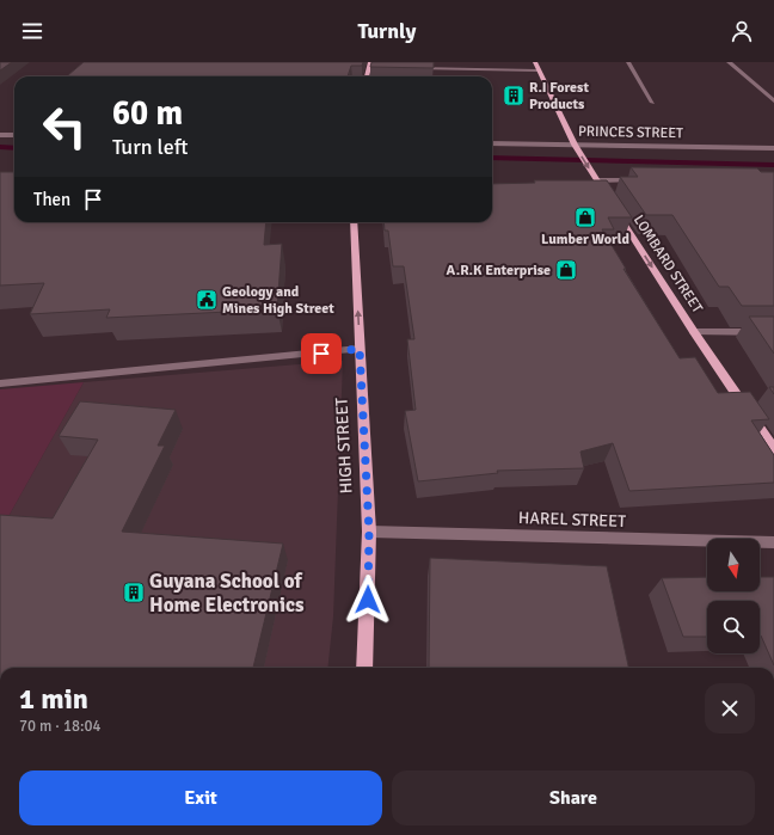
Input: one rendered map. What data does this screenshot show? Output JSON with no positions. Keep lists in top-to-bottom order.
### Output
{
  "streets": {
    "main road": ["LOMBARD STREET", "HIGH STREET"],
    "street": ["PRINCES STREET", "HAREL STREET"]
  },
  "crossings": [
    ["PRINCES STREET", "LOMBARD STREET"],
    ["HIGH STREET", "HAREL STREET"]
  ],
  "one_way": ["LOMBARD STREET"],
  "places": {
    "building": ["R.I Forest Products", "Guyana School of Home Electronics"],
    "shop": ["Lumber World", "A.R.K Enterprise"],
    "public building": ["Geology and Mines High Street"]
  },
  "north": "bottom",
  "page": {
    "header": "Turnly",
    "turn": ["60 m", "Turn left"],
    "then": "Then",
    "heading": ["1 min", "70 m · 18:04"],
    "buttons": ["Exit", "Share"]
  }
}
